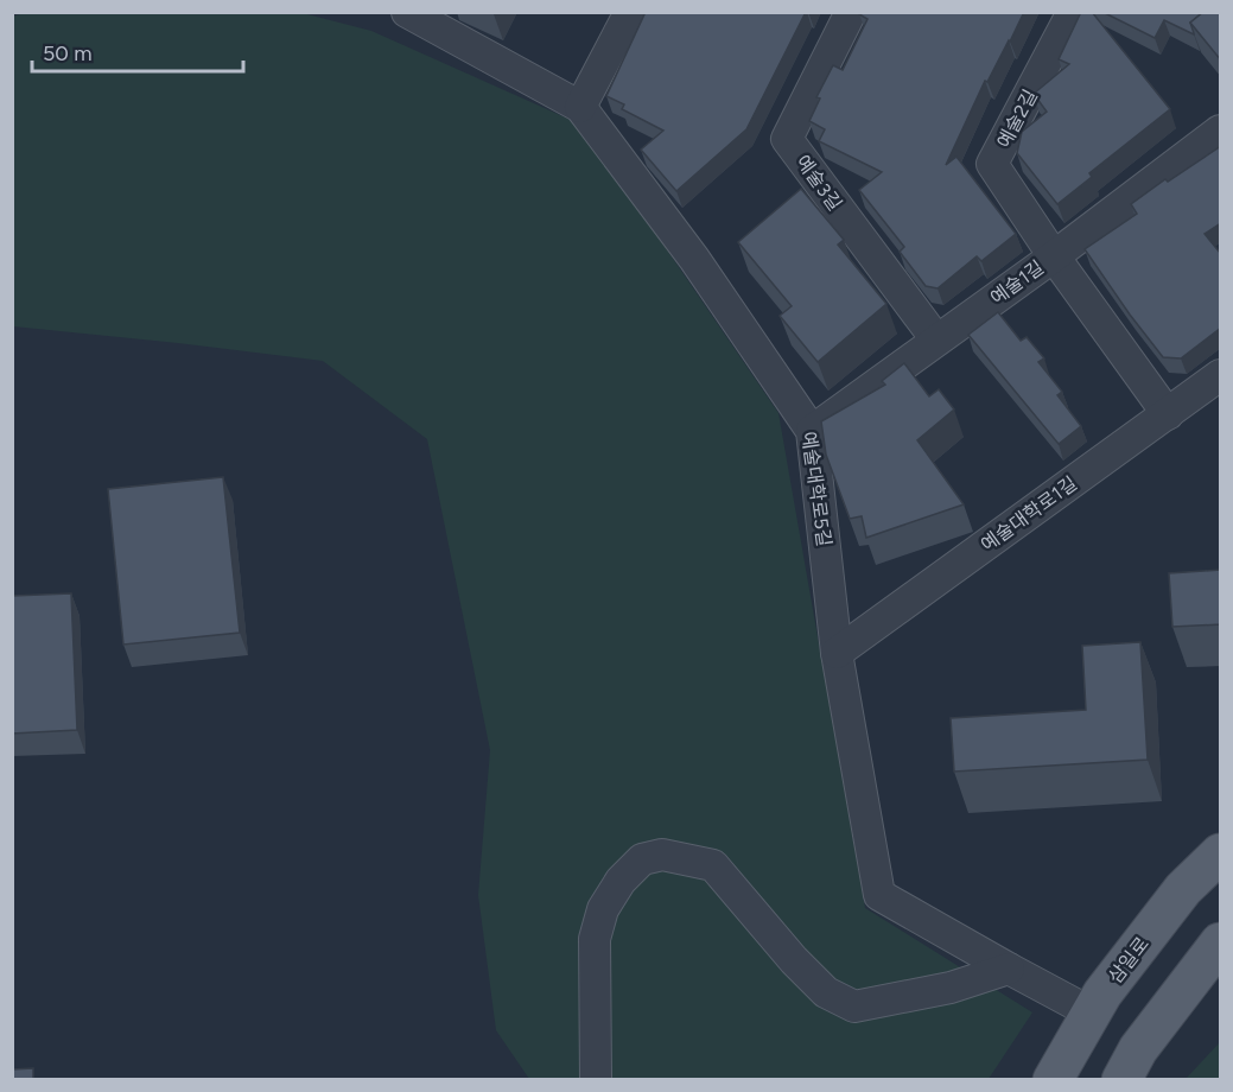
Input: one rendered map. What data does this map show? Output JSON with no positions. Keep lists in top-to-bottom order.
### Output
{
  "streets": {
    "main road": ["삼일로"],
    "street": [
      "예술2길",
      "예술3길",
      "예술1길",
      "예술대학로5길",
      "예술대학로1길"
    ]
  },
  "crossings": [
    ["예술2길", "예술1길"],
    ["예술3길", "예술1길"],
    ["예술1길", "예술대학로5길"],
    ["예술대학로5길", "예술대학로1길"],
    ["예술대학로5길", "삼일로"]
  ],
  "scale_bar": "50 m"
}
